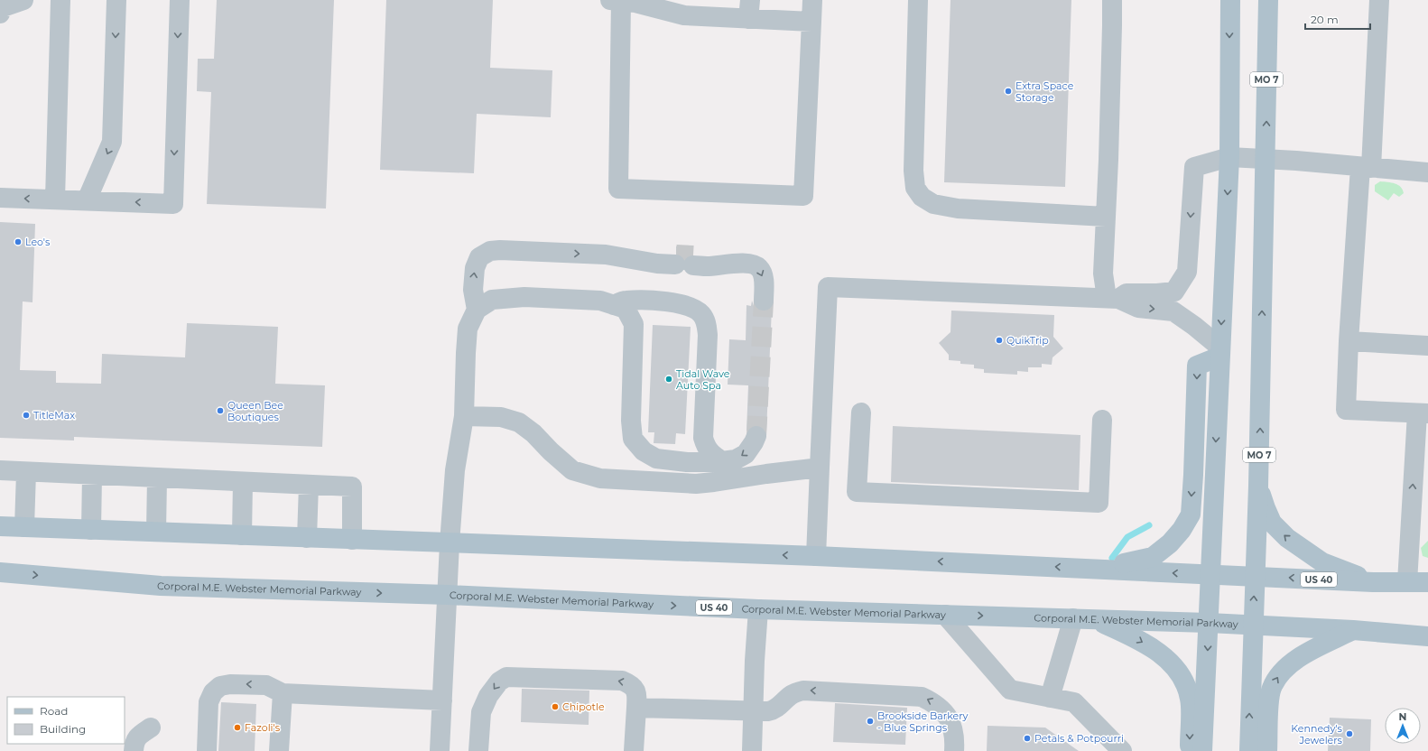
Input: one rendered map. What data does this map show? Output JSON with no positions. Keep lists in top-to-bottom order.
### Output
{
  "streets": {
    "main road": ["MO 7", "US 40", "Corporal M.E. Webster Memorial Parkway"]
  },
  "crossings": [
    ["MO 7", "US 40"],
    ["MO 7", "Corporal M.E. Webster Memorial Parkway"]
  ],
  "places": [
    "Extra Space Storage",
    "Leo's",
    "QuikTrip",
    "Tidal Wave Auto Spa",
    "Queen Bee Boutiques",
    "TitleMax",
    "Chipotle",
    "Brookside Barkery - Blue Springs",
    "Fazoli's",
    "Kennedy's Jewelers",
    "Petals & Potpourri"
  ],
  "legend": ["Road", "Building"],
  "scale_bar": "20 m",
  "north": "top"
}
